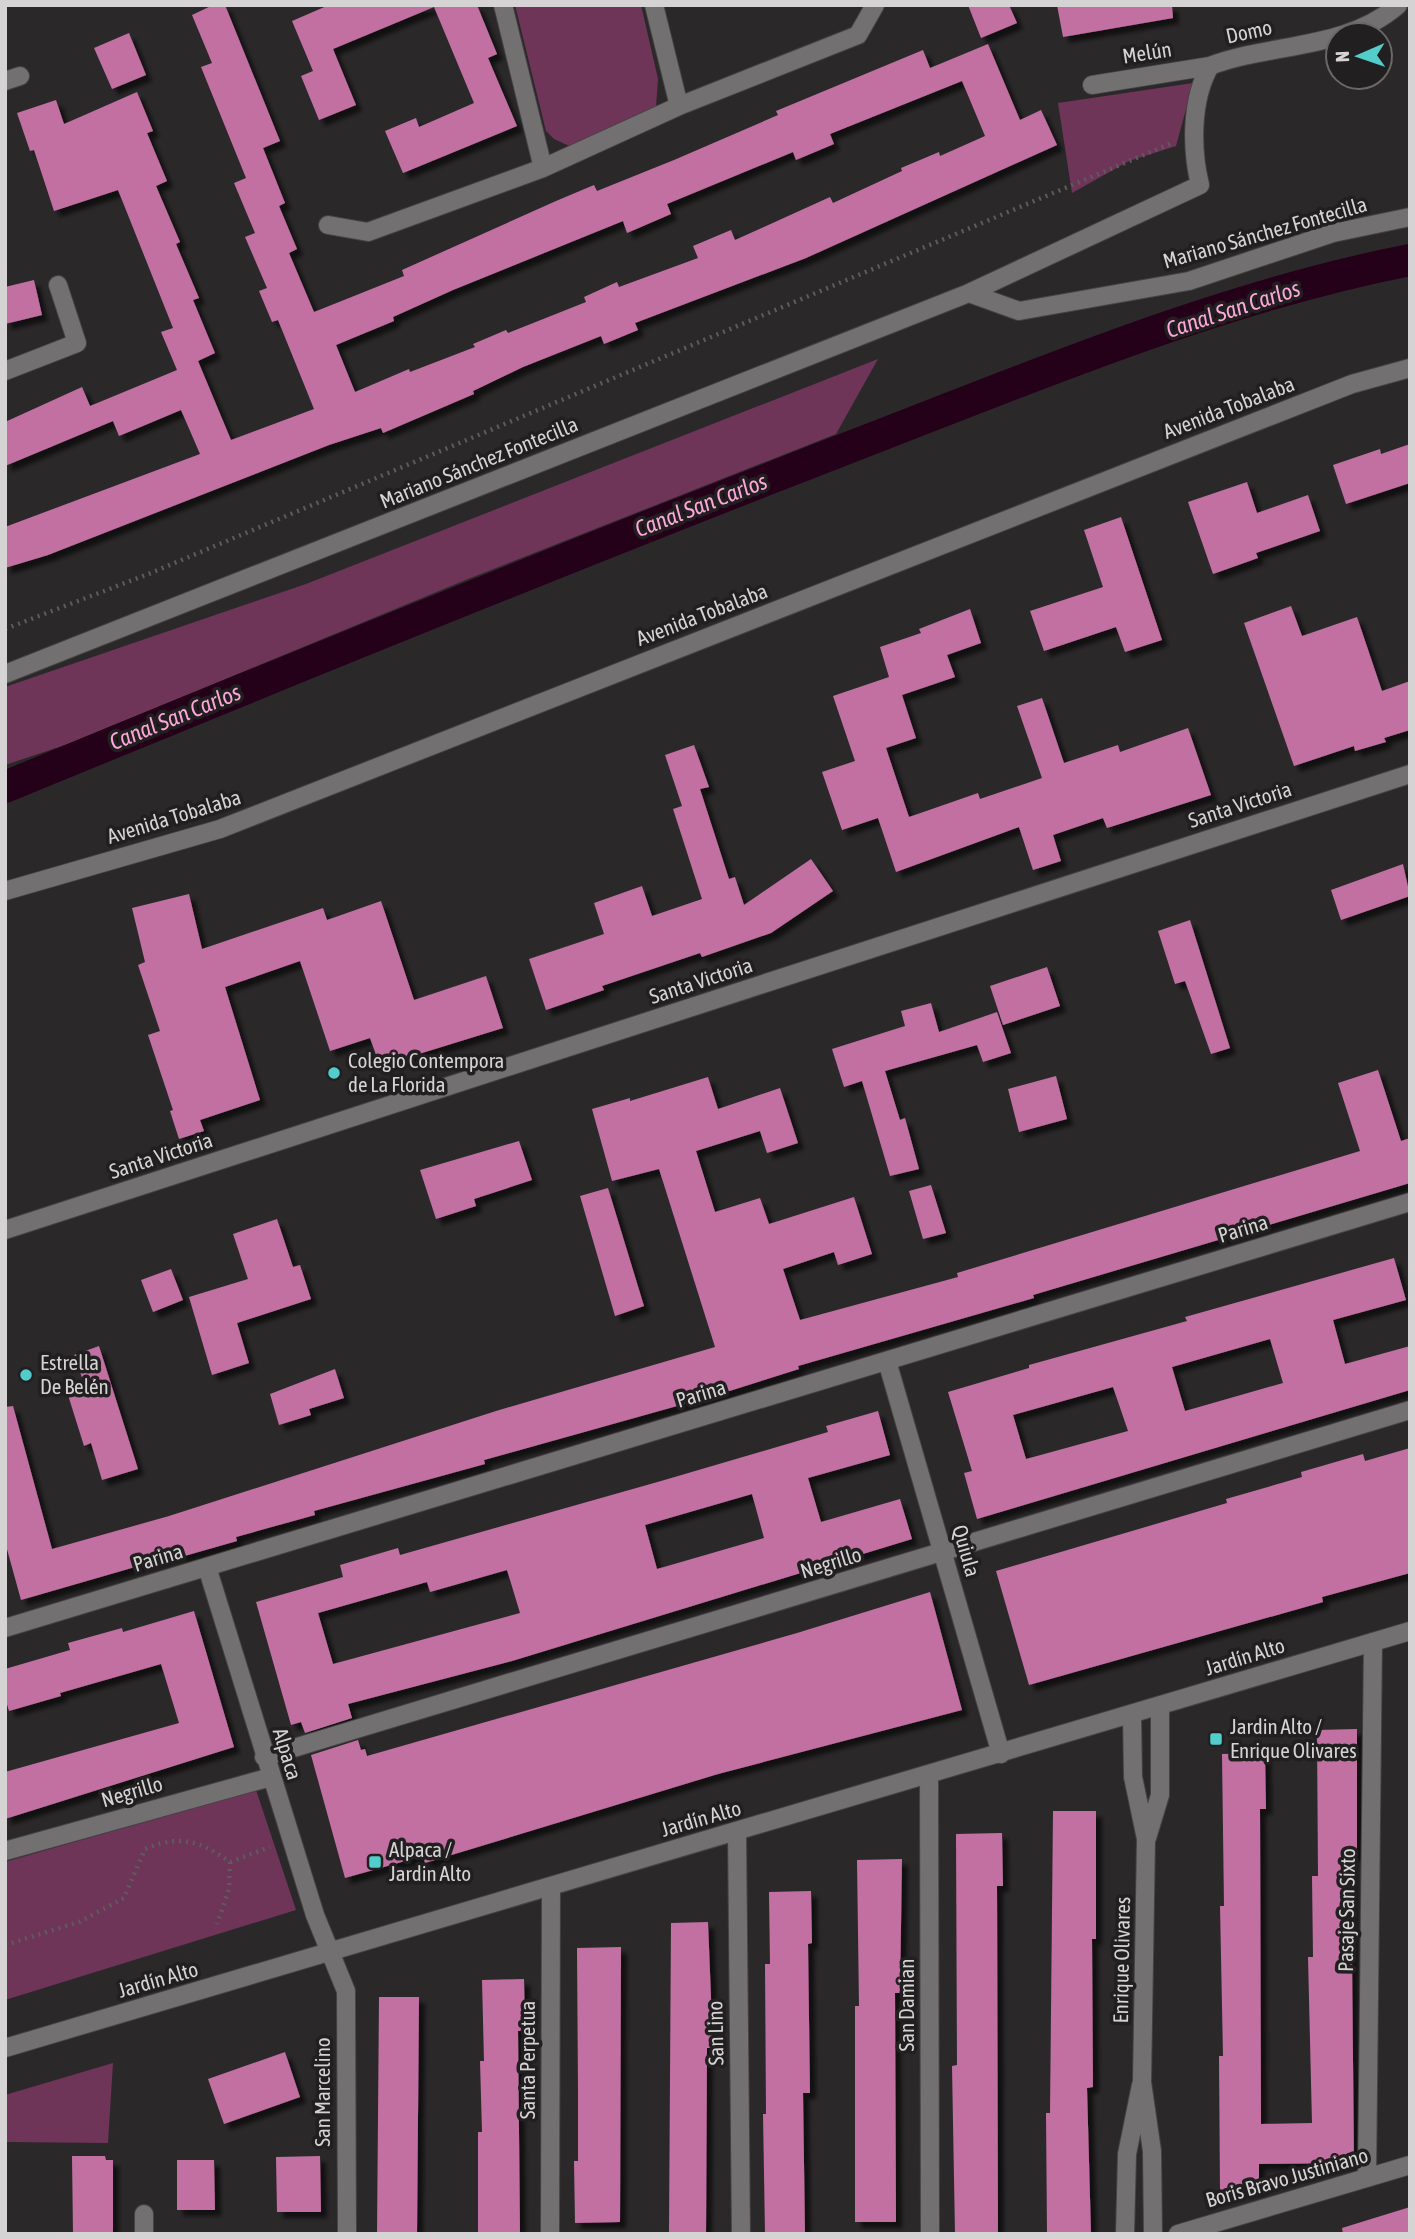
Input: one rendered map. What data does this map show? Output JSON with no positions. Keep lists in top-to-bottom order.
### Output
{
  "streets": {
    "street": [
      "Domo",
      "Melún",
      "Mariano Sánchez Fontecilla",
      "Avenida Tobalaba",
      "Santa Victoria",
      "Parina",
      "Quiula",
      "Negrillo",
      "Jardín Alto",
      "Alpaca",
      "Pasaje San Sixto",
      "Enrique Olivares",
      "San Damian",
      "San Lino",
      "Santa Perpetua",
      "San Marcelino",
      "Boris Bravo Justiniano"
    ]
  },
  "crossings": [
    ["Domo", "Melún"],
    ["Domo", "Mariano Sánchez Fontecilla"],
    ["Parina", "Quiula"],
    ["Parina", "Alpaca"],
    ["Quiula", "Negrillo"],
    ["Quiula", "Jardín Alto"],
    ["Negrillo", "Alpaca"],
    ["Jardín Alto", "Alpaca"],
    ["Jardín Alto", "Pasaje San Sixto"],
    ["Jardín Alto", "Enrique Olivares"],
    ["Jardín Alto", "San Damian"],
    ["Jardín Alto", "San Lino"],
    ["Jardín Alto", "Santa Perpetua"],
    ["Jardín Alto", "San Marcelino"],
    ["Alpaca", "San Marcelino"],
    ["Pasaje San Sixto", "Boris Bravo Justiniano"]
  ],
  "water": ["Canal San Carlos"],
  "places": {
    "other": ["Colegio Contempora de La Florida", "Estrella De Belén"],
    "transit": ["Jardin Alto / Enrique Olivares", "Alpaca / Jardin Alto"]
  },
  "north": "left"
}
